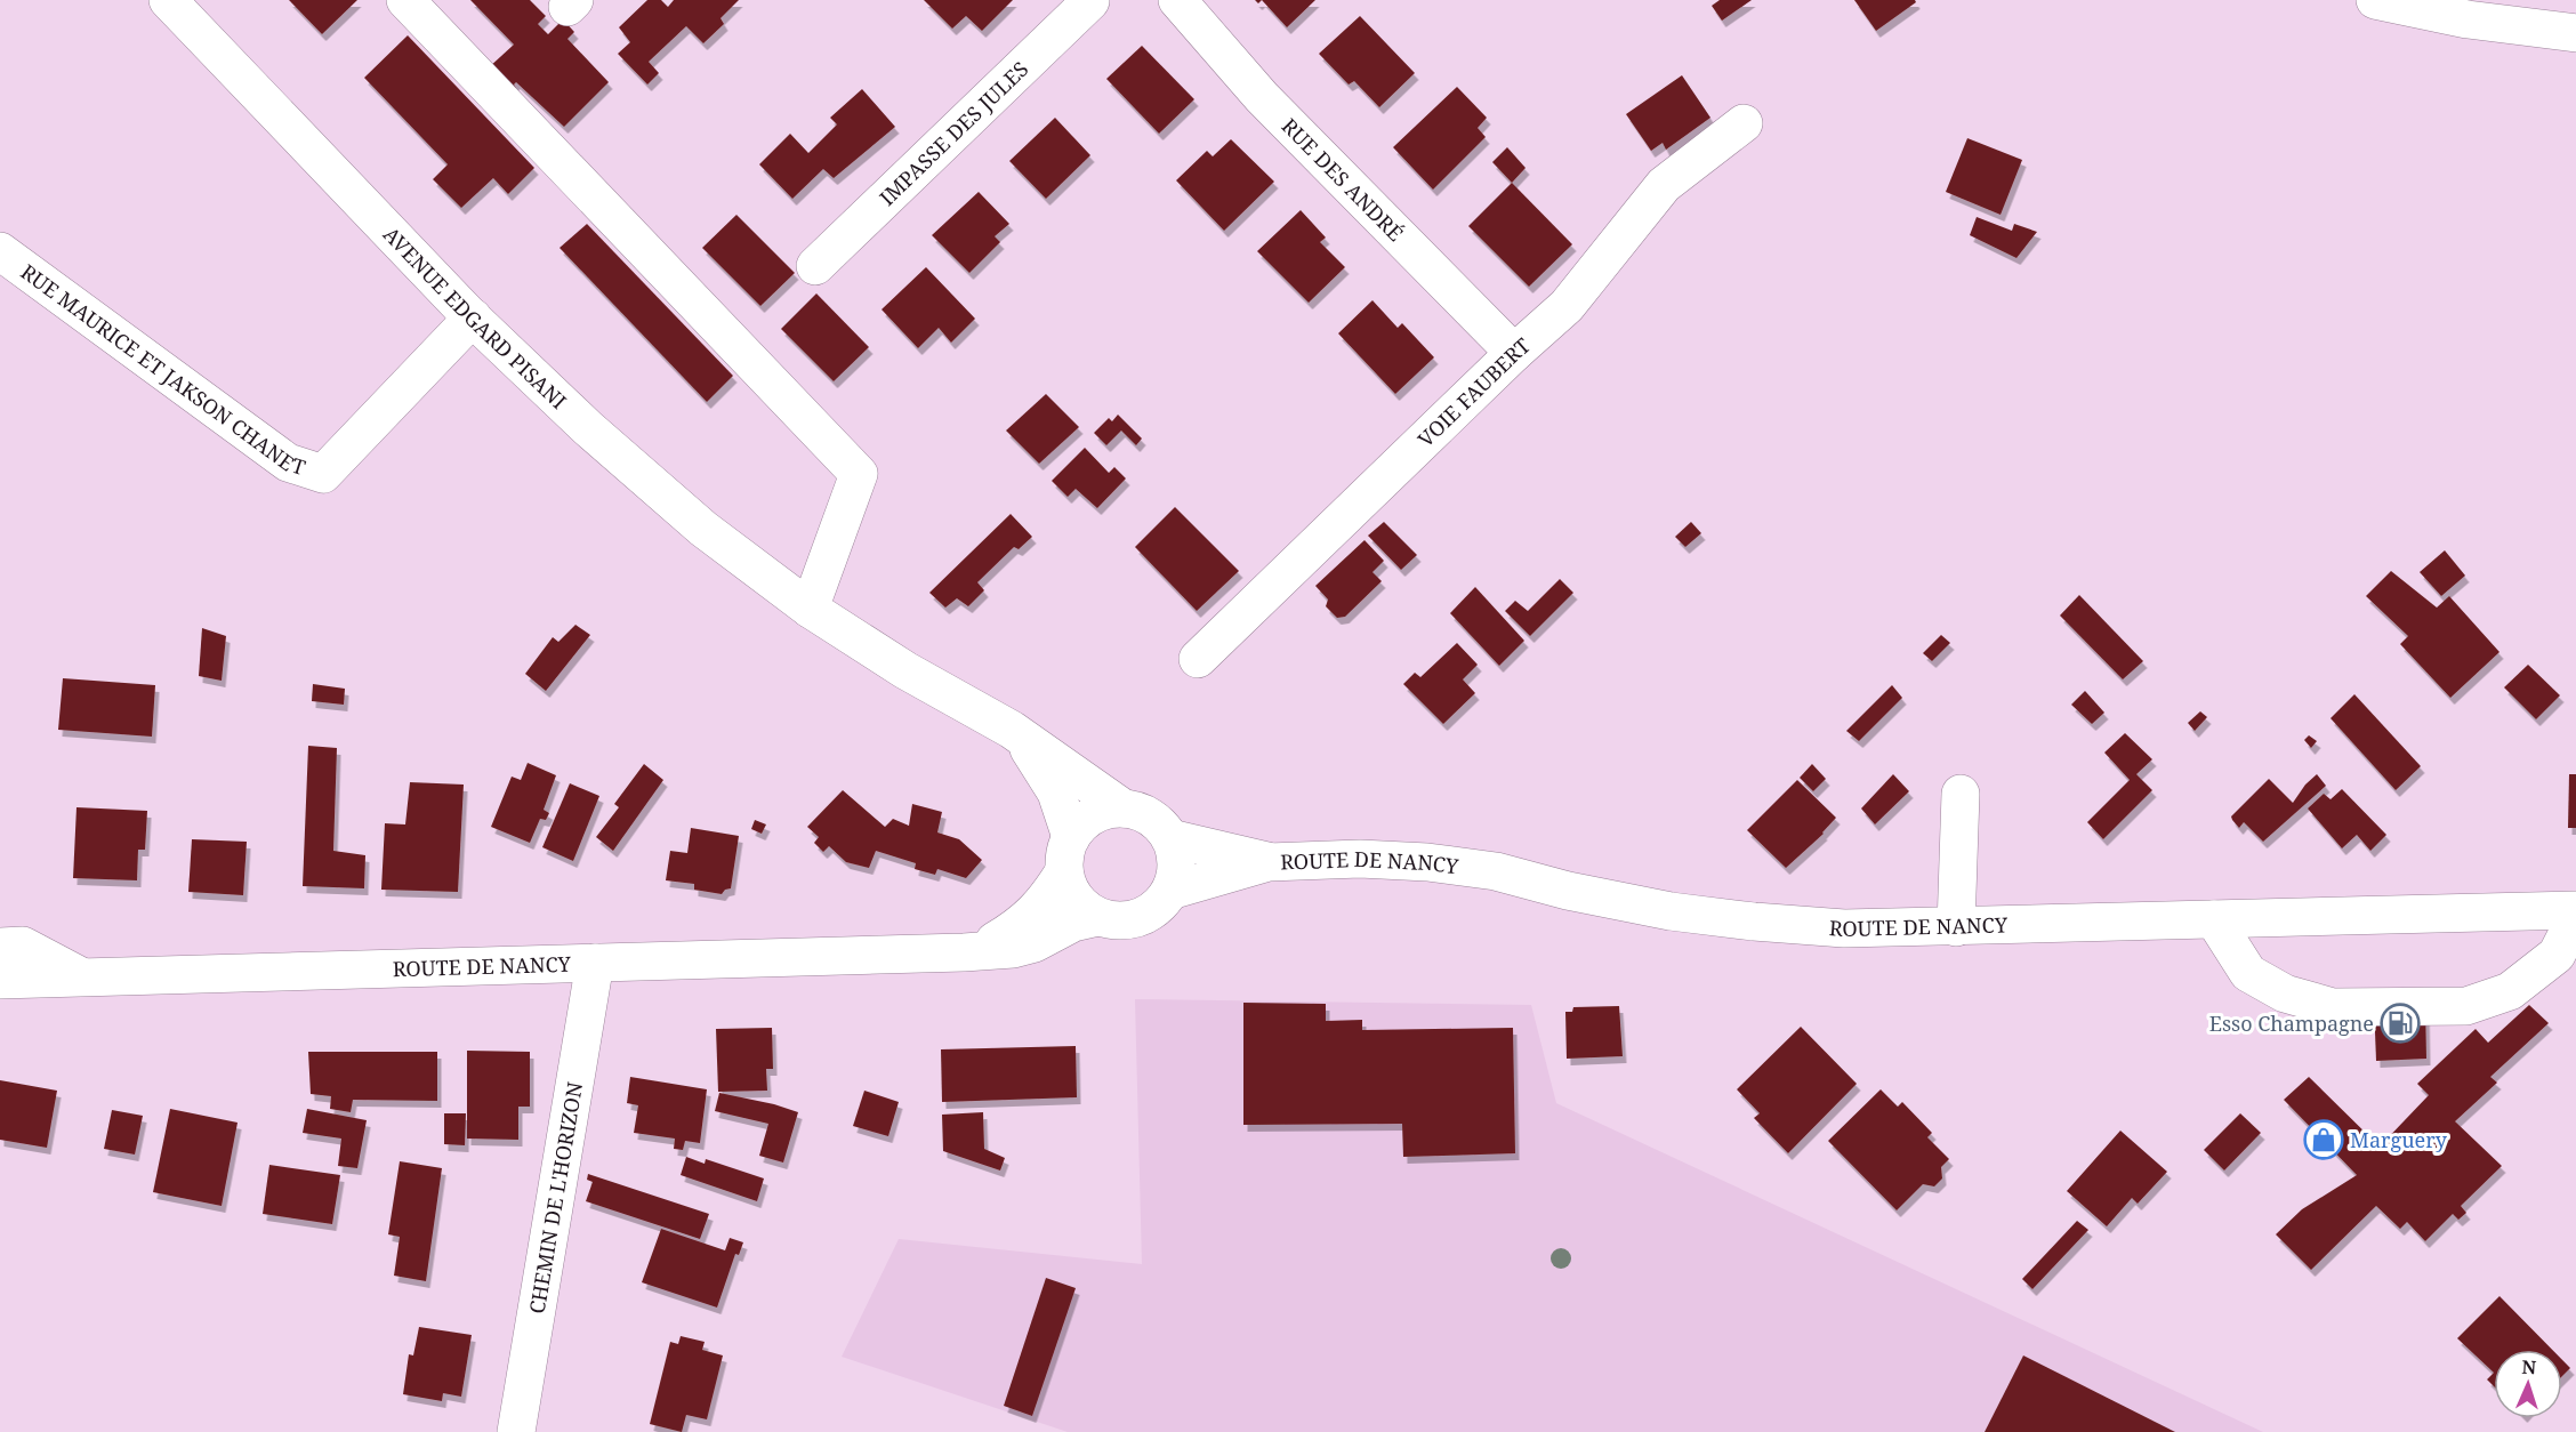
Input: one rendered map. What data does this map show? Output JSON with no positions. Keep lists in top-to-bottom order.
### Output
{
  "streets": {
    "main road": [
      "IMPASSE DES JULES",
      "RUE DES ANDRÉ",
      "AVENUE EDGARD PISANI",
      "RUE MAURICE ET JAKSON CHANET",
      "VOIE FAUBERT",
      "ROUTE DE NANCY",
      "CHEMIN DE L'HORIZON"
    ]
  },
  "crossings": [
    ["RUE DES ANDRÉ", "VOIE FAUBERT"],
    ["AVENUE EDGARD PISANI", "RUE MAURICE ET JAKSON CHANET"],
    ["AVENUE EDGARD PISANI", "ROUTE DE NANCY"],
    ["ROUTE DE NANCY", "CHEMIN DE L'HORIZON"]
  ],
  "places": {
    "fuel station": ["Esso Champagne"],
    "shop": ["Marguery"]
  },
  "north": "top"
}
